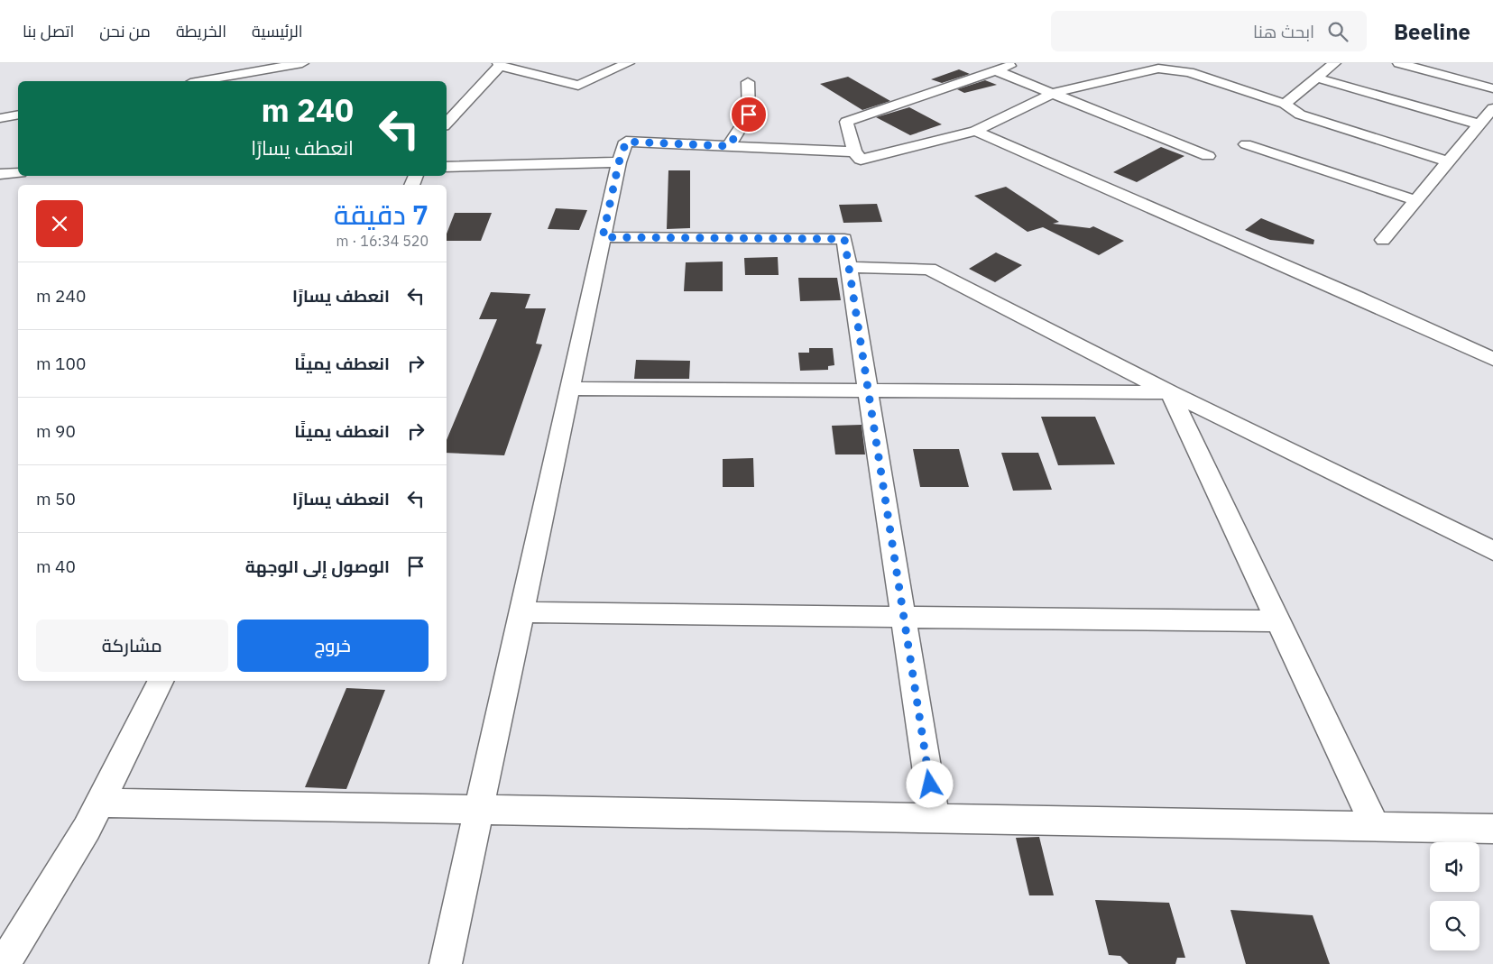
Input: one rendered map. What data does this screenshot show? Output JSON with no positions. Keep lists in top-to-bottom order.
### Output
{
  "page": {
    "header": "Beeline",
    "search": "ابحث هنا",
    "nav": [
      "الرئيسية",
      "الخريطة",
      "من نحن",
      "اتصل بنا"
    ],
    "turn": ["240 m", "انعطف يسارًا"],
    "heading": ["7 دقيقة", "520 m · 16:34"],
    "list": [
      {
        "name": "انعطف يسارًا",
        "value": "240 m"
      },
      {
        "name": "انعطف يمينًا",
        "value": "100 m"
      },
      {
        "name": "انعطف يمينًا",
        "value": "90 m"
      },
      {
        "name": "انعطف يسارًا",
        "value": "50 m"
      },
      {
        "name": "الوصول إلى الوجهة",
        "value": "40 m"
      }
    ],
    "buttons": ["خروج", "مشاركة"]
  }
}
